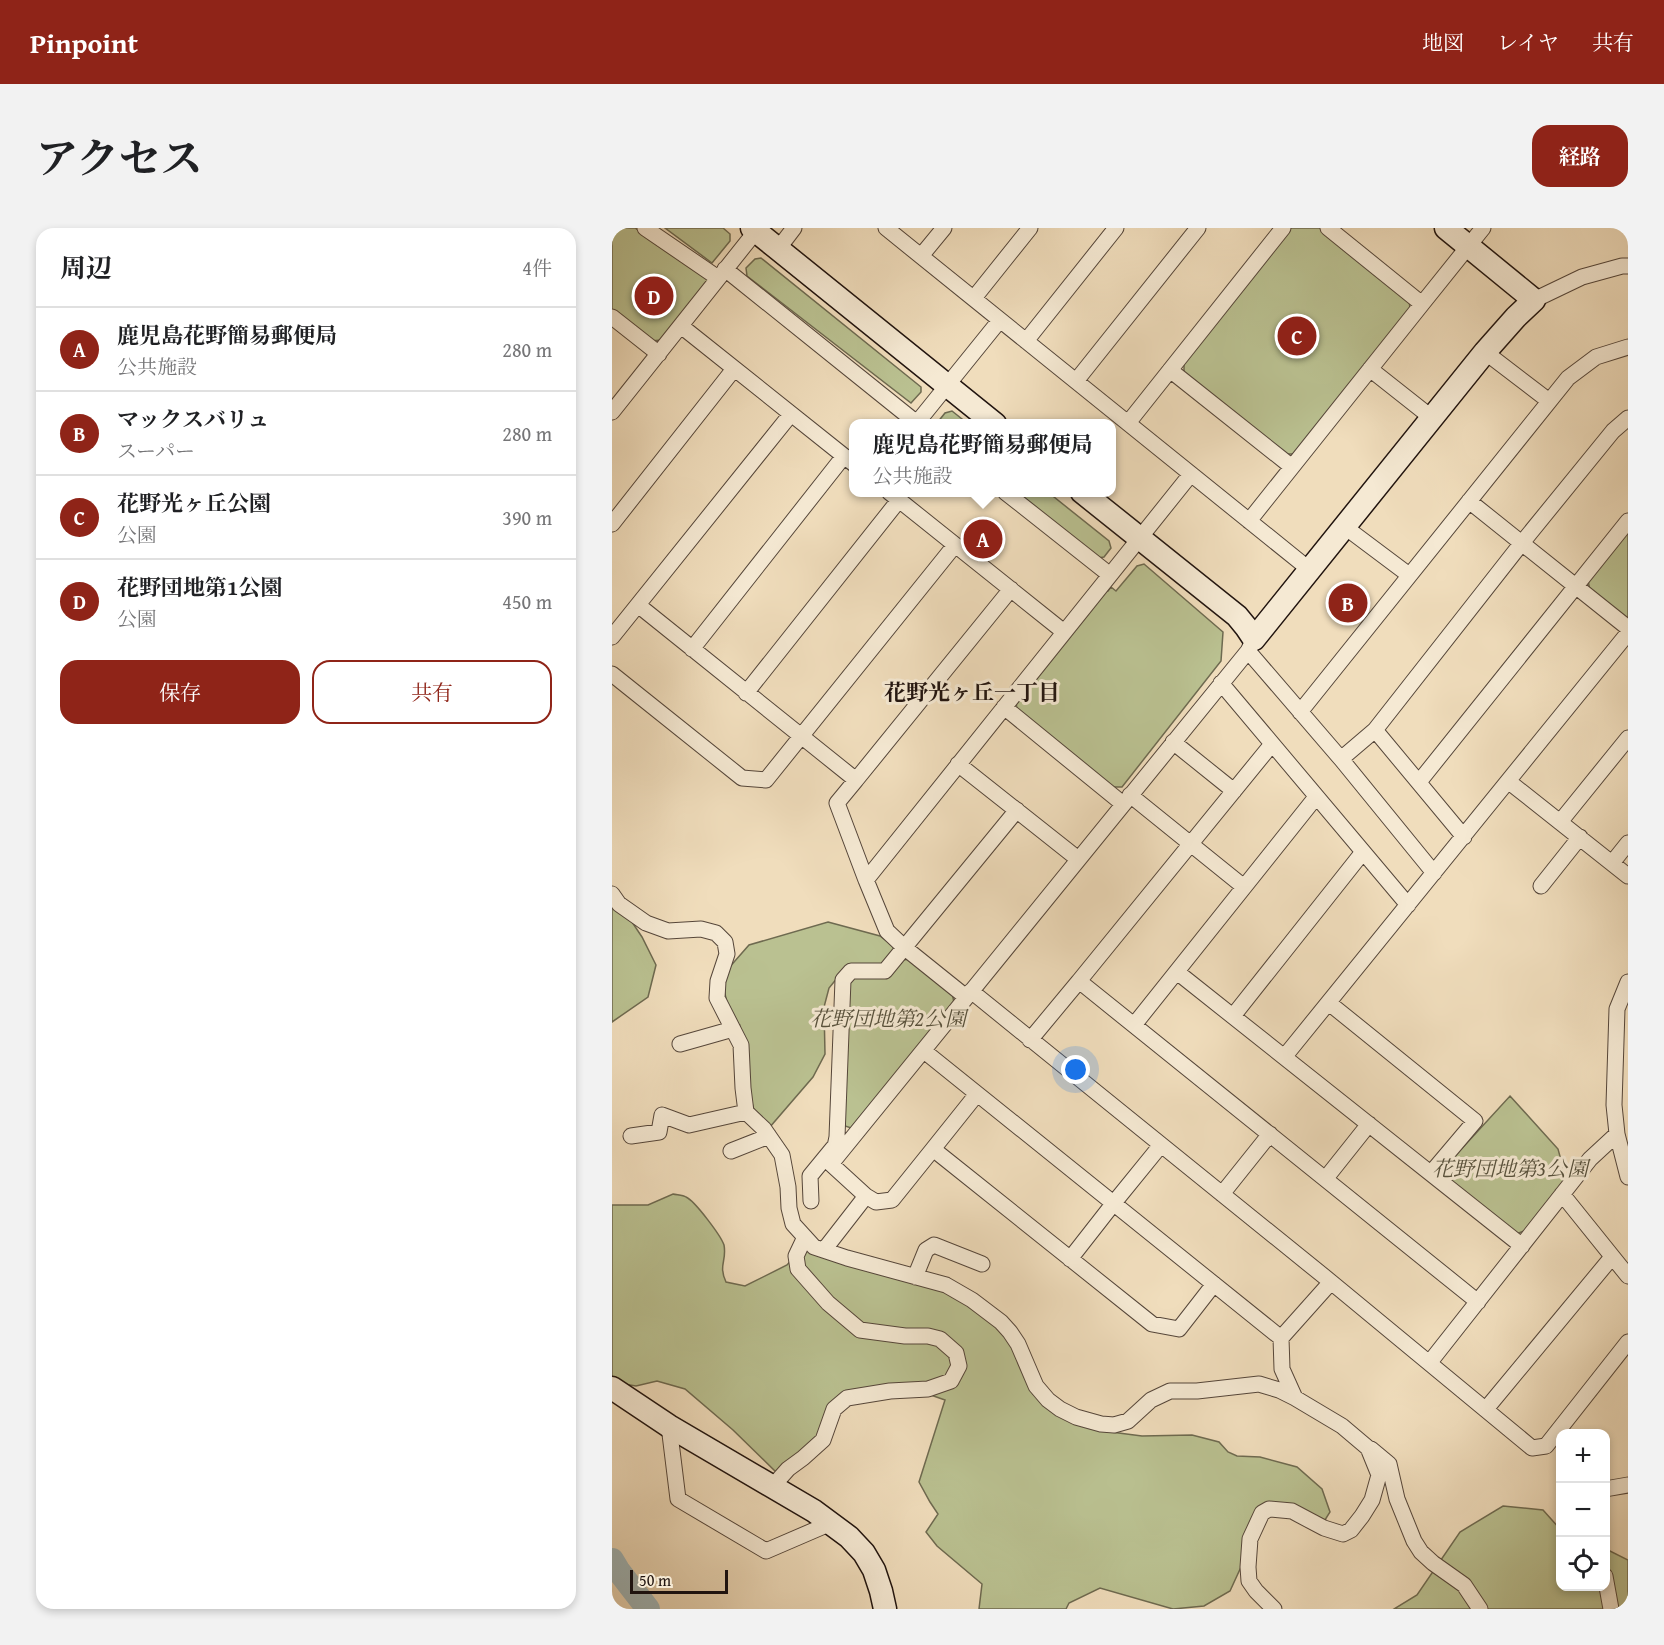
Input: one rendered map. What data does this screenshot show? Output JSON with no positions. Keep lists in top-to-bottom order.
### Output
{
  "districts": ["花野光ヶ丘一丁目"],
  "parks": ["花野団地第2公園", "花野団地第3公園"],
  "scale_bar": "50 m",
  "page": {
    "header": "Pinpoint",
    "nav": ["地図", "レイヤ", "共有"],
    "title": "アクセス",
    "buttons": [
      "経路",
      ["保存", "共有"]
    ],
    "heading": ["周辺", "4件"],
    "pins": [
      "D",
      "C",
      "A",
      "B"
    ],
    "list": [
      {
        "mark": "A",
        "name": "鹿児島花野簡易郵便局",
        "note": "公共施設",
        "value": "280 m"
      },
      {
        "mark": "B",
        "name": "マックスバリュ",
        "note": "スーパー",
        "value": "280 m"
      },
      {
        "mark": "C",
        "name": "花野光ヶ丘公園",
        "note": "公園",
        "value": "390 m"
      },
      {
        "mark": "D",
        "name": "花野団地第1公園",
        "note": "公園",
        "value": "450 m"
      }
    ],
    "popup": ["鹿児島花野簡易郵便局", "公共施設"],
    "map_buttons": ["+", "−"],
    "scale": "50 m"
  }
}
